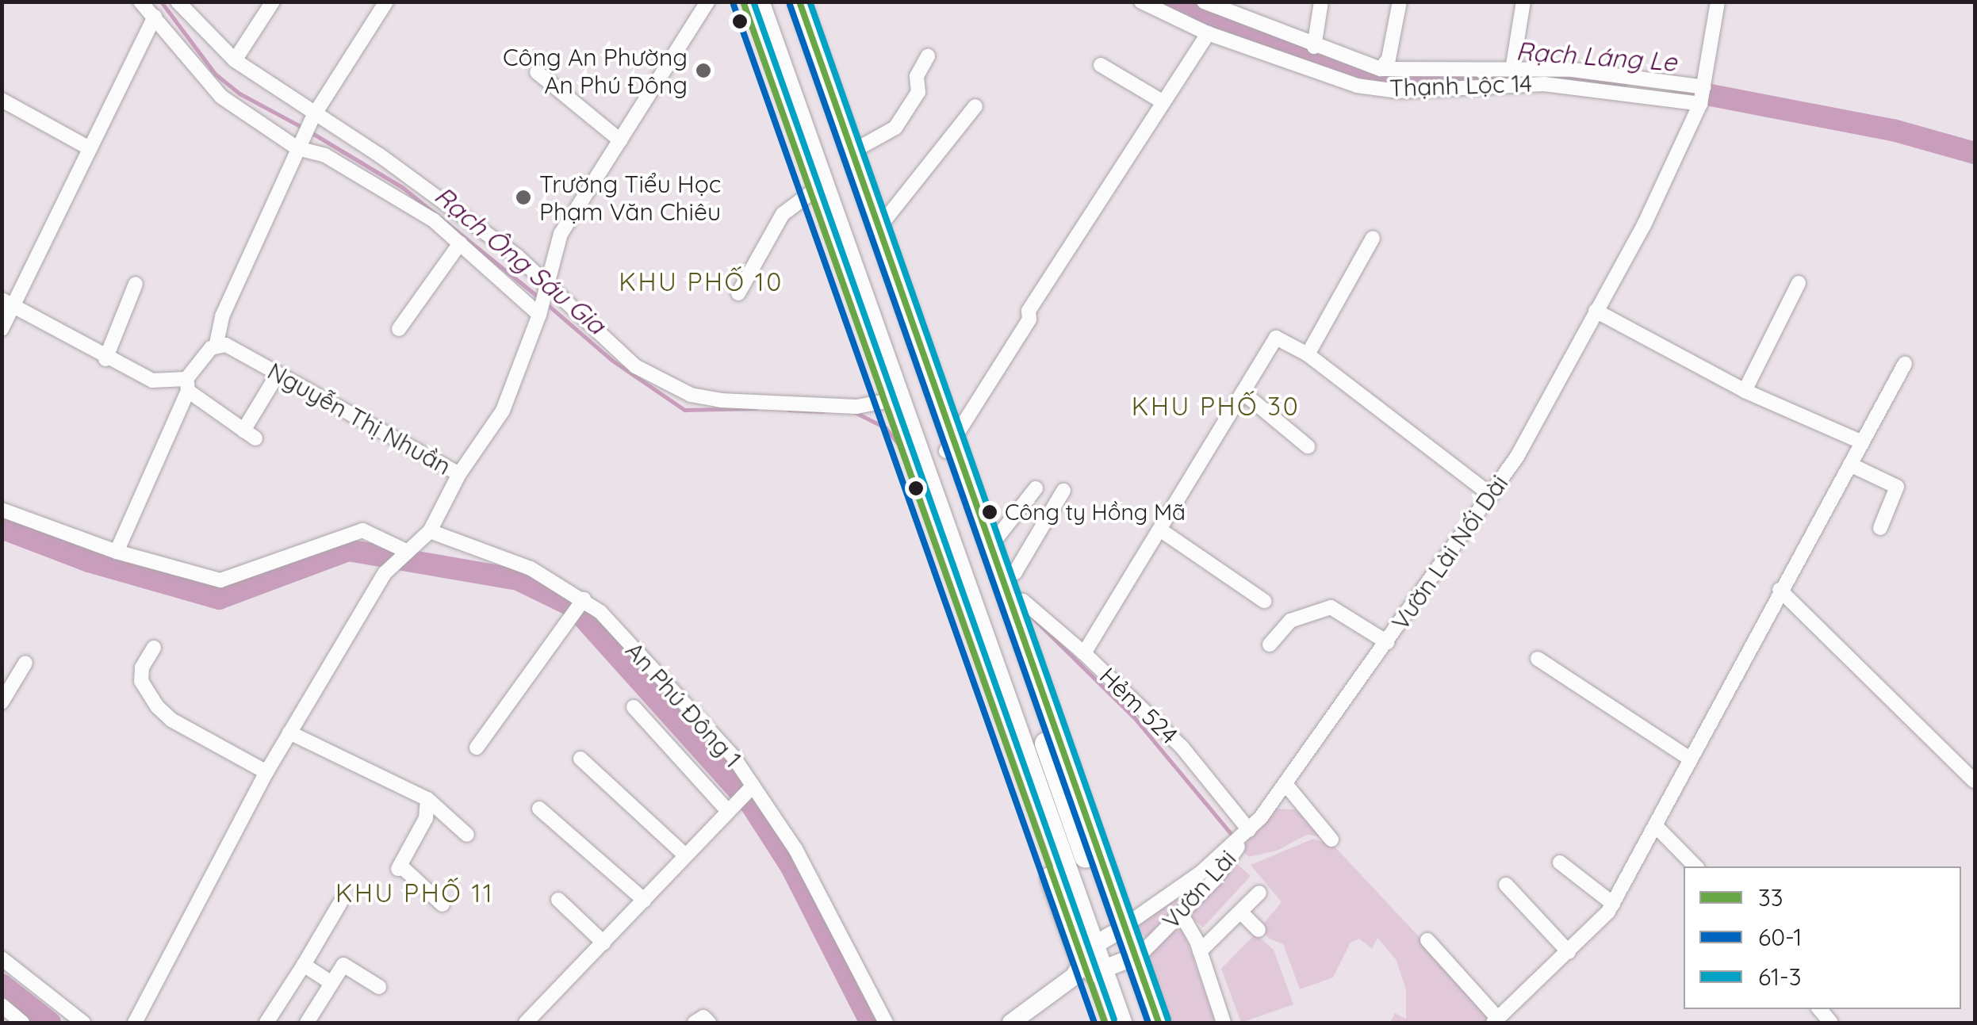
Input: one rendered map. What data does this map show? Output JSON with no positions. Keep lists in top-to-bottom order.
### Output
{
  "streets": {
    "main road": ["Vườn Lài"],
    "street": [
      "Thạnh Lộc 14",
      "Nguyễn Thị Nhuần",
      "Vườn Lài Nối Dài",
      "An Phú Đông 1",
      "Hẻm 524"
    ]
  },
  "crossings": [
    ["Thạnh Lộc 14", "Vườn Lài Nối Dài"],
    ["Vườn Lài Nối Dài", "Hẻm 524"],
    ["Vườn Lài Nối Dài", "Vườn Lài"],
    ["Hẻm 524", "Vườn Lài"]
  ],
  "districts": ["KHU PHỐ 10", "KHU PHỐ 30", "KHU PHỐ 11"],
  "water": ["Rạch Láng Le", "Rạch Ông Sáu Gia"],
  "places": ["Công An Phường An Phú Đông", "Trường Tiểu Học Phạm Văn Chiêu", "Công ty Hồng Mã"],
  "lines": ["transit line 33", "transit line 61-3", "transit line 60-1"],
  "legend": ["33", "60-1", "61-3"]
}
